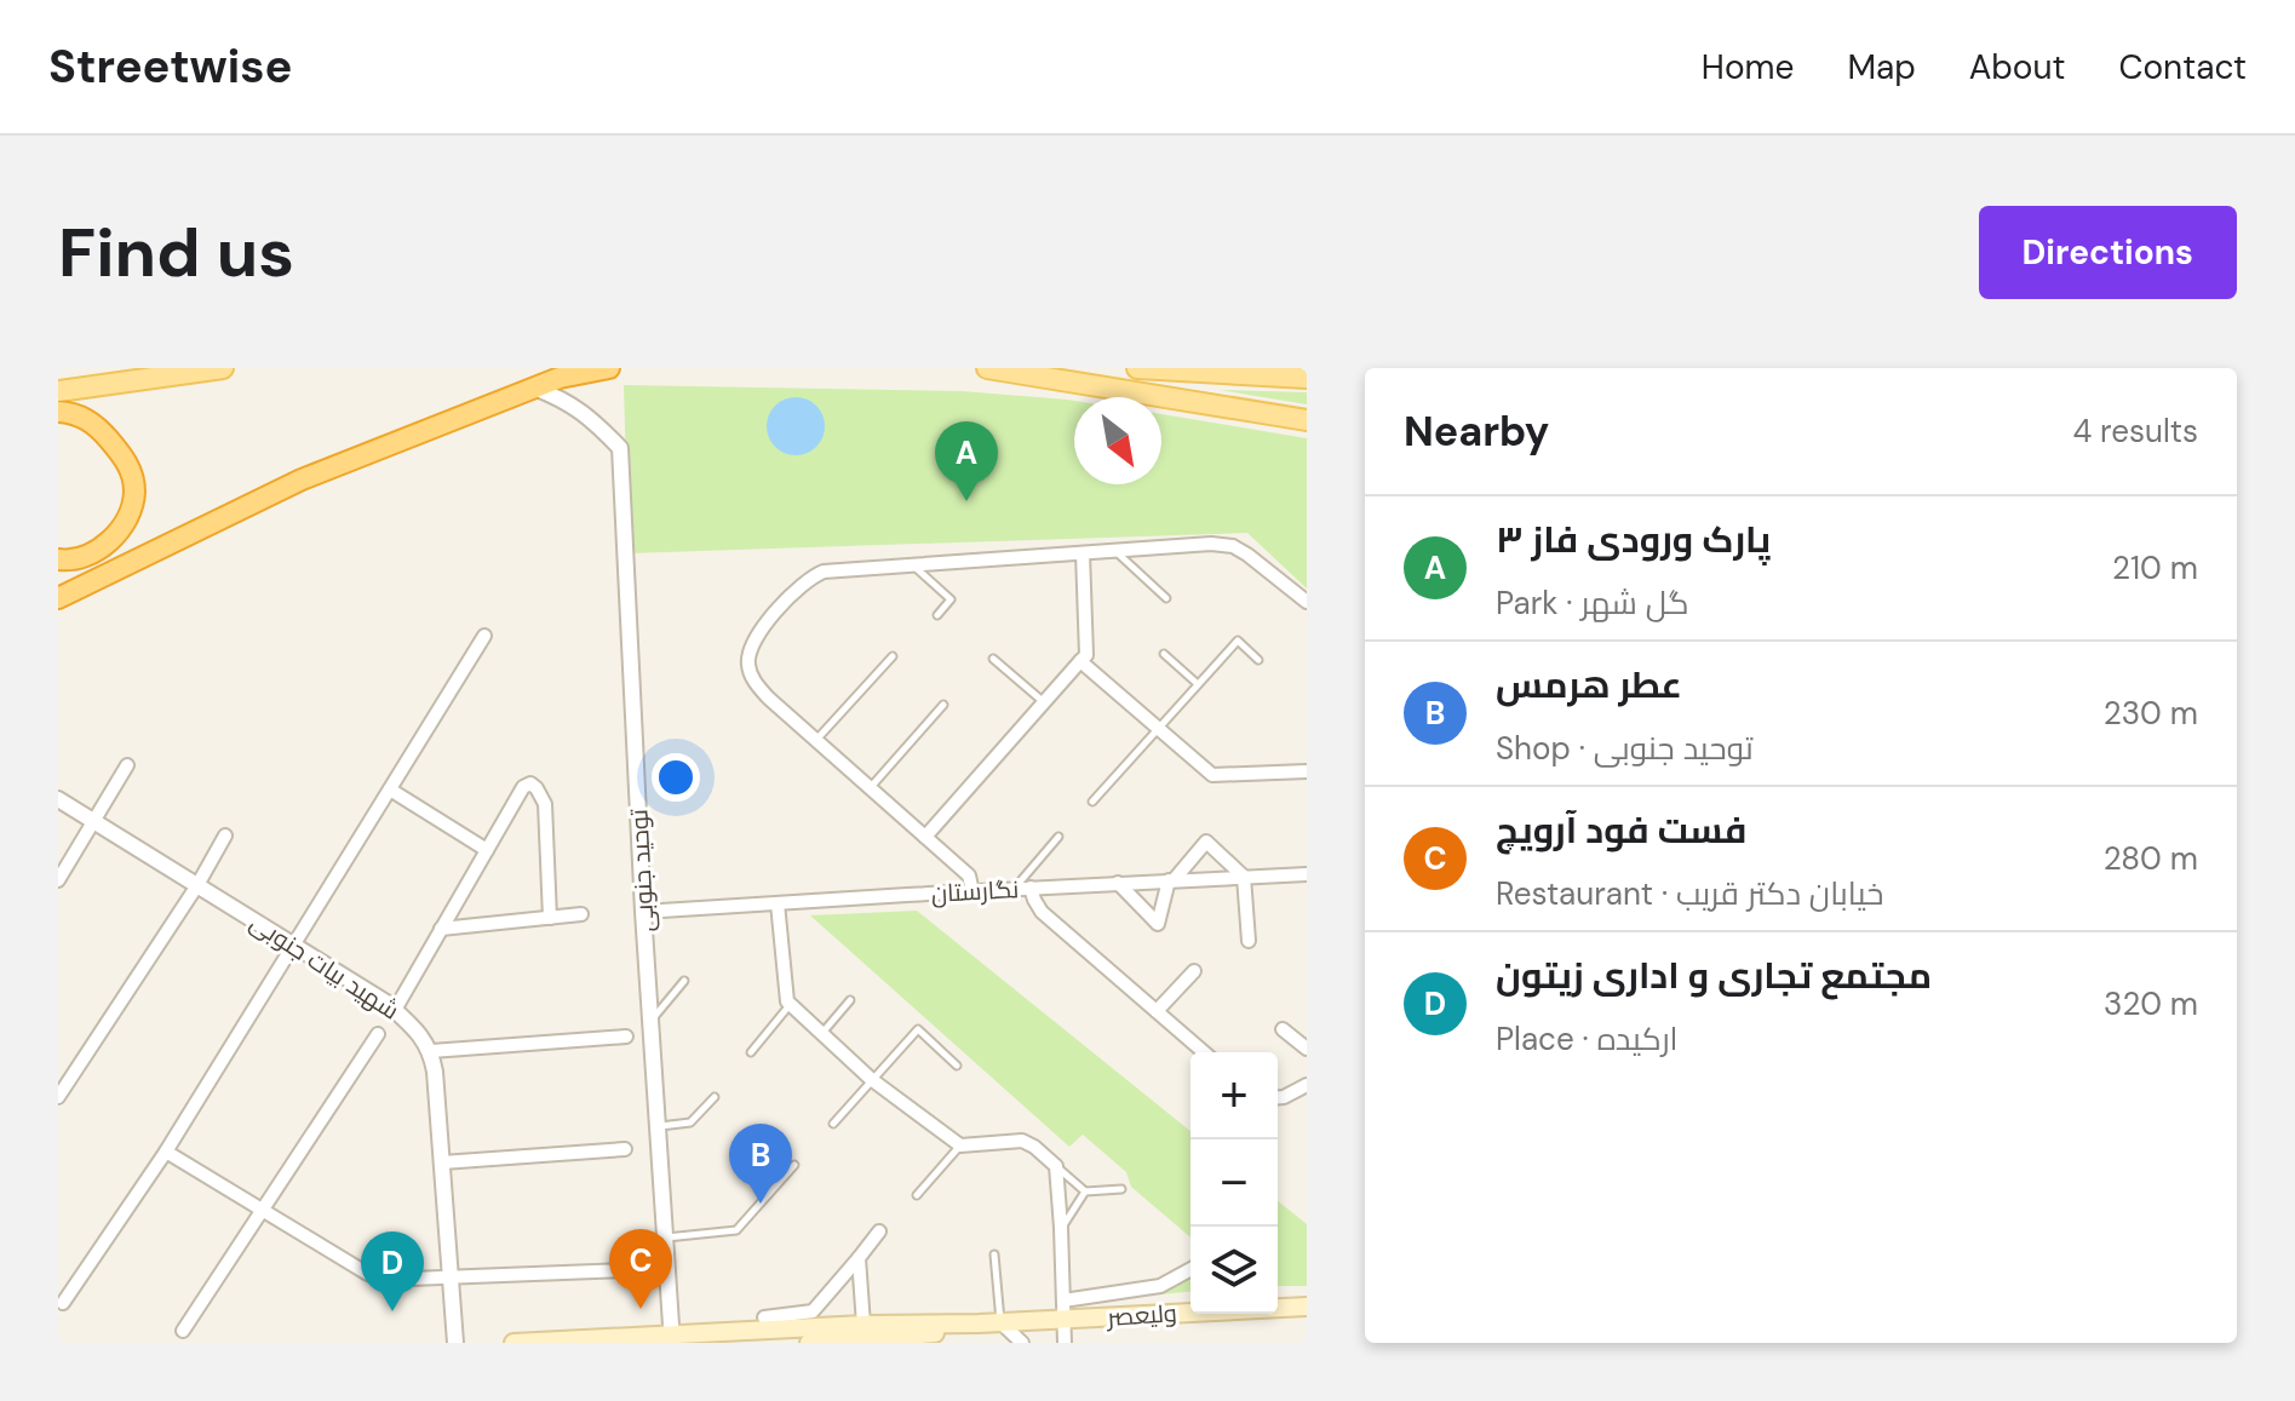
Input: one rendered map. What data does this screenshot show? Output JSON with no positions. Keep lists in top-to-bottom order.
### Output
{
  "streets": {
    "main road": ["ولیعصر"],
    "street": ["توحید جنوبی", "نگارستان", "شهید بیات جنوبی"]
  },
  "crossings": [
    ["توحید جنوبی", "نگارستان"]
  ],
  "north": "bottom right",
  "page": {
    "header": "Streetwise",
    "nav": [
      "Home",
      "Map",
      "About",
      "Contact"
    ],
    "buttons": "Directions",
    "title": "Find us",
    "heading": ["Nearby", "4 results"],
    "pins": [
      "A",
      "B",
      "C",
      "D"
    ],
    "list": [
      {
        "mark": "A",
        "name": "پارک ورودی فاز ۳",
        "note": "Park · گل شهر",
        "value": "210 m"
      },
      {
        "mark": "B",
        "name": "عطر هرمس",
        "note": "Shop · توحید جنوبی",
        "value": "230 m"
      },
      {
        "mark": "C",
        "name": "فست فود آرویچ",
        "note": "Restaurant · خیابان دکتر قریب",
        "value": "280 m"
      },
      {
        "mark": "D",
        "name": "مجتمع تجاری و اداری زیتون",
        "note": "Place · ارکیده",
        "value": "320 m"
      }
    ],
    "map_buttons": ["+", "−"]
  }
}
